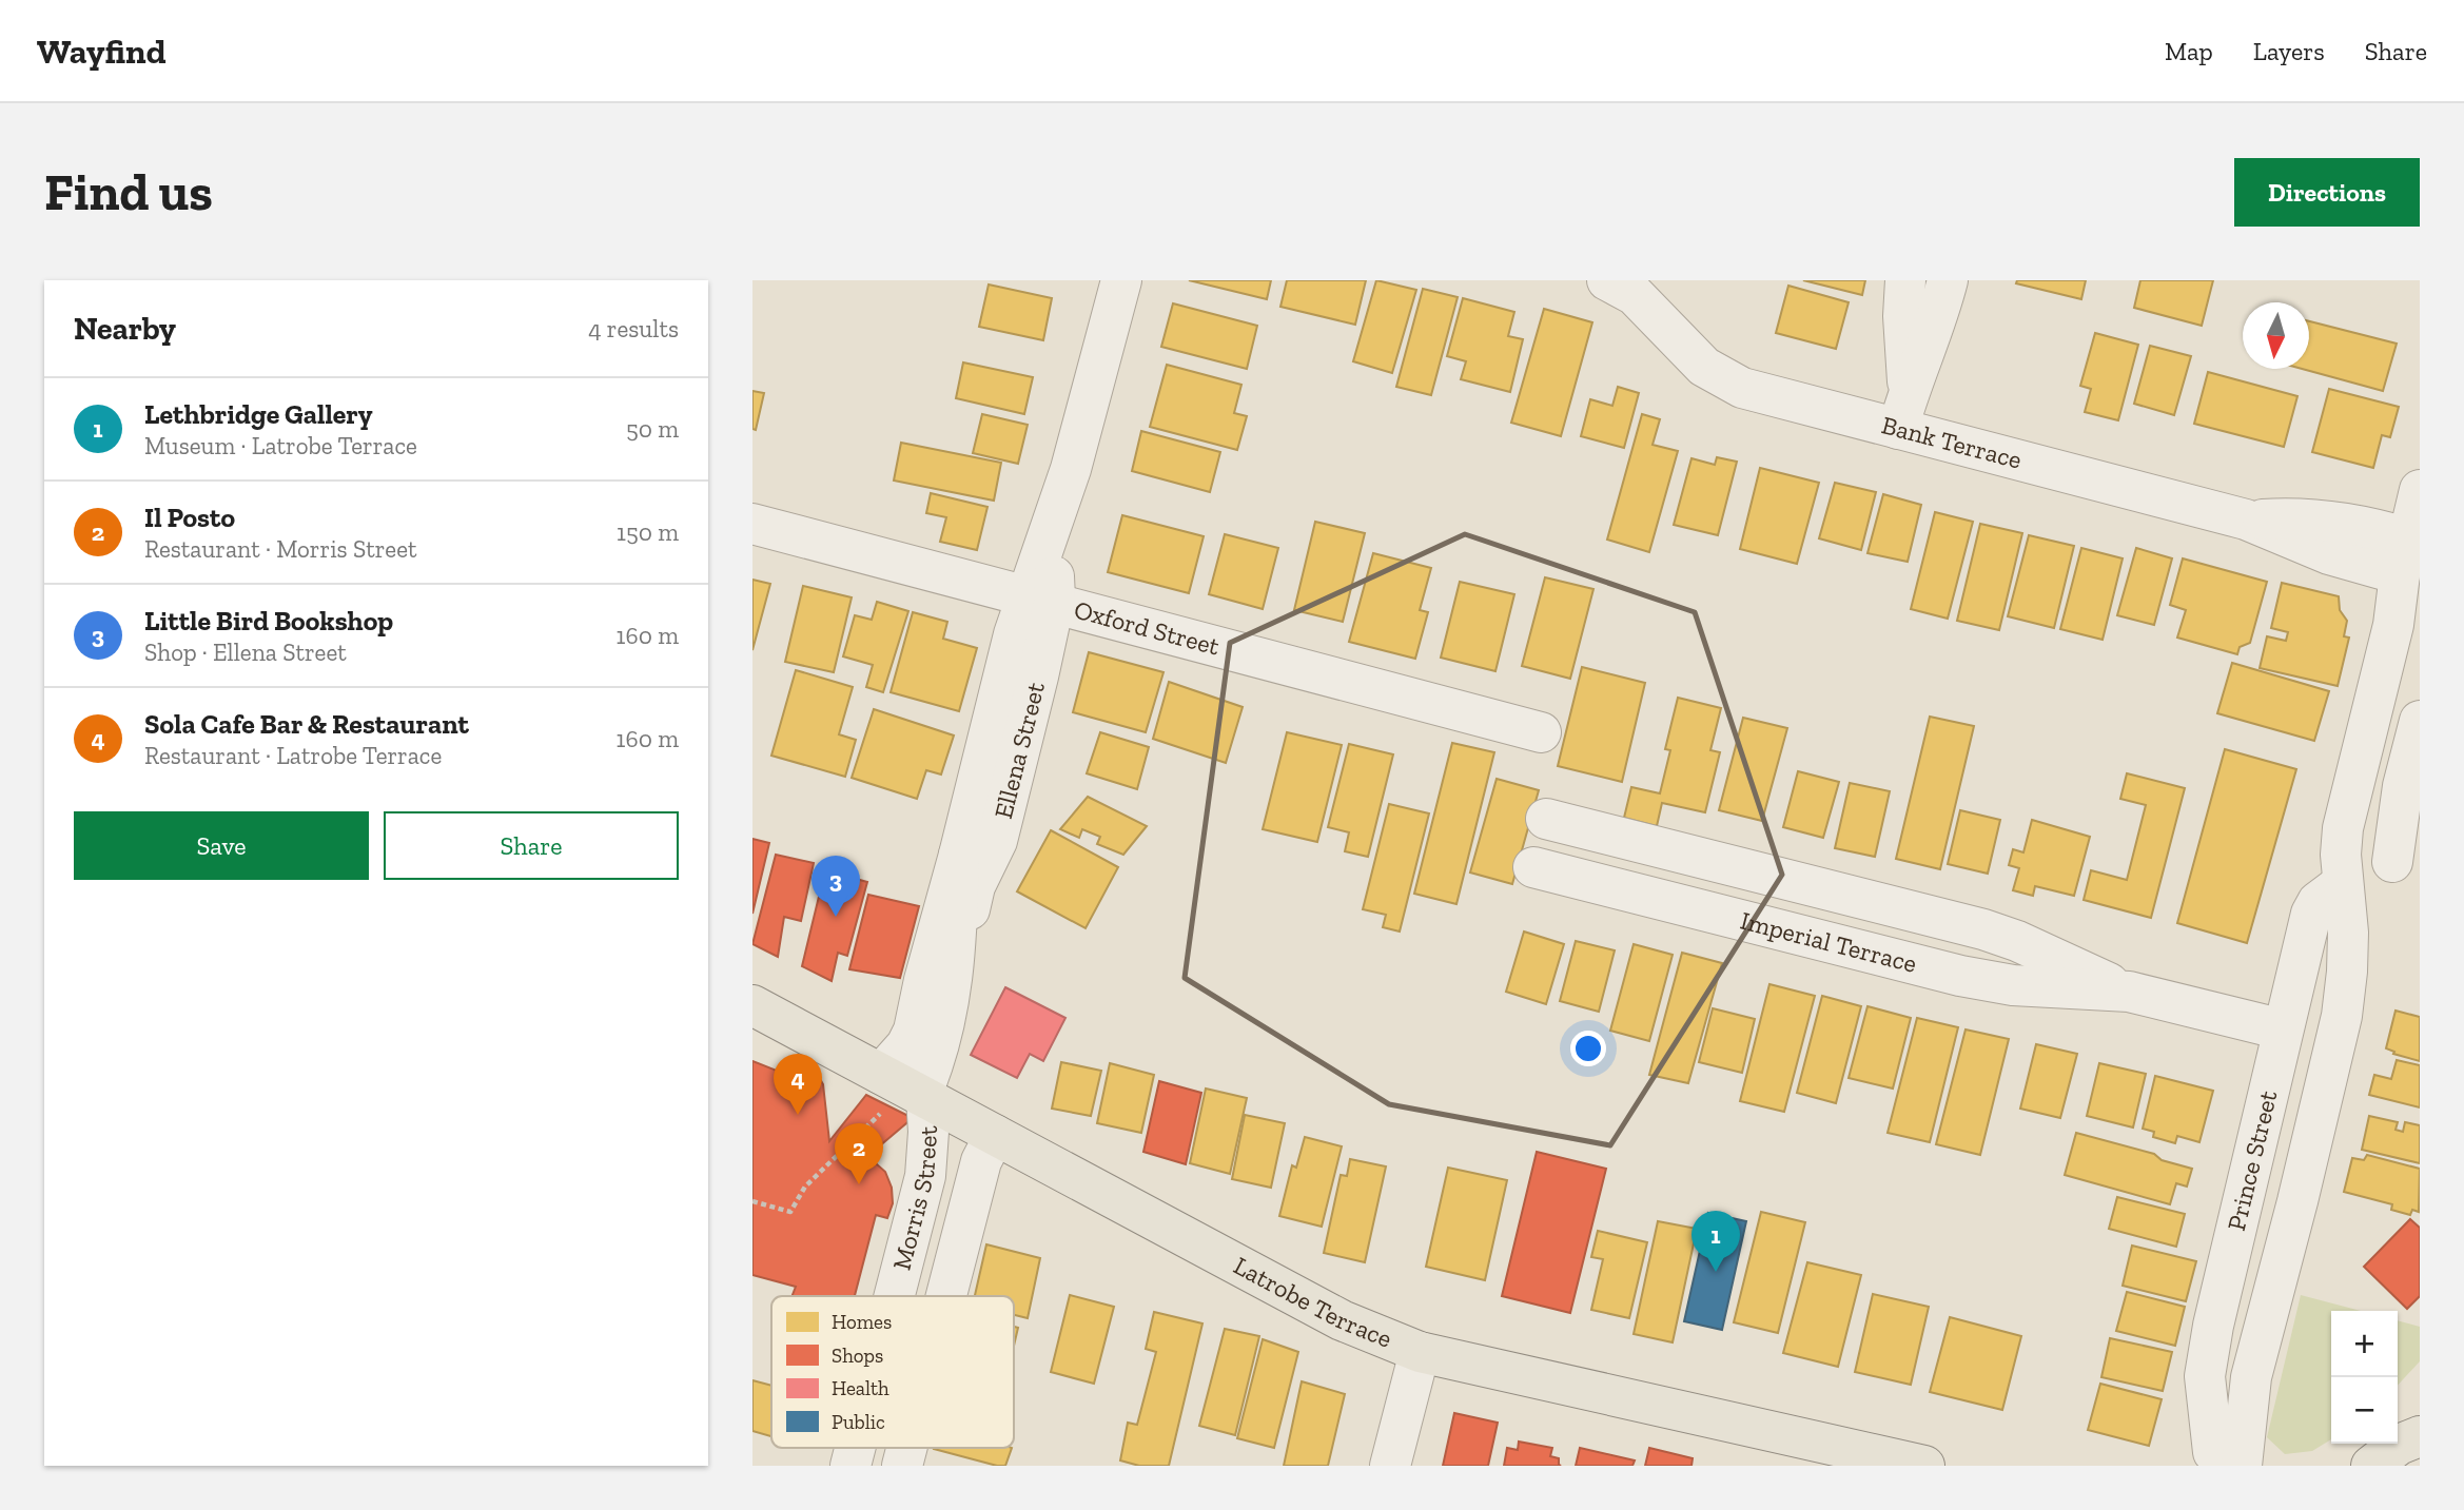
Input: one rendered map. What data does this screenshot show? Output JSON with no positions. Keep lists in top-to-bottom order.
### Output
{
  "streets": {
    "main road": ["Latrobe Terrace"],
    "street": [
      "Bank Terrace",
      "Oxford Street",
      "Ellena Street",
      "Imperial Terrace",
      "Prince Street",
      "Morris Street"
    ]
  },
  "crossings": [
    ["Bank Terrace", "Prince Street"],
    ["Oxford Street", "Ellena Street"],
    ["Ellena Street", "Morris Street"],
    ["Ellena Street", "Latrobe Terrace"],
    ["Imperial Terrace", "Prince Street"],
    ["Morris Street", "Latrobe Terrace"]
  ],
  "legend": [
    "Homes",
    "Shops",
    "Health",
    "Public"
  ],
  "north": "bottom",
  "page": {
    "header": "Wayfind",
    "nav": ["Map", "Layers", "Share"],
    "buttons": [
      "Directions",
      ["Save", "Share"]
    ],
    "title": "Find us",
    "heading": ["Nearby", "4 results"],
    "list": [
      {
        "mark": "1",
        "name": "Lethbridge Gallery",
        "note": "Museum · Latrobe Terrace",
        "value": "50 m"
      },
      {
        "mark": "2",
        "name": "Il Posto",
        "note": "Restaurant · Morris Street",
        "value": "150 m"
      },
      {
        "mark": "3",
        "name": "Little Bird Bookshop",
        "note": "Shop · Ellena Street",
        "value": "160 m"
      },
      {
        "mark": "4",
        "name": "Sola Cafe Bar & Restaurant",
        "note": "Restaurant · Latrobe Terrace",
        "value": "160 m"
      }
    ],
    "pins": [
      "3",
      "4",
      "2",
      "1"
    ],
    "map_buttons": ["+", "−"]
  }
}
